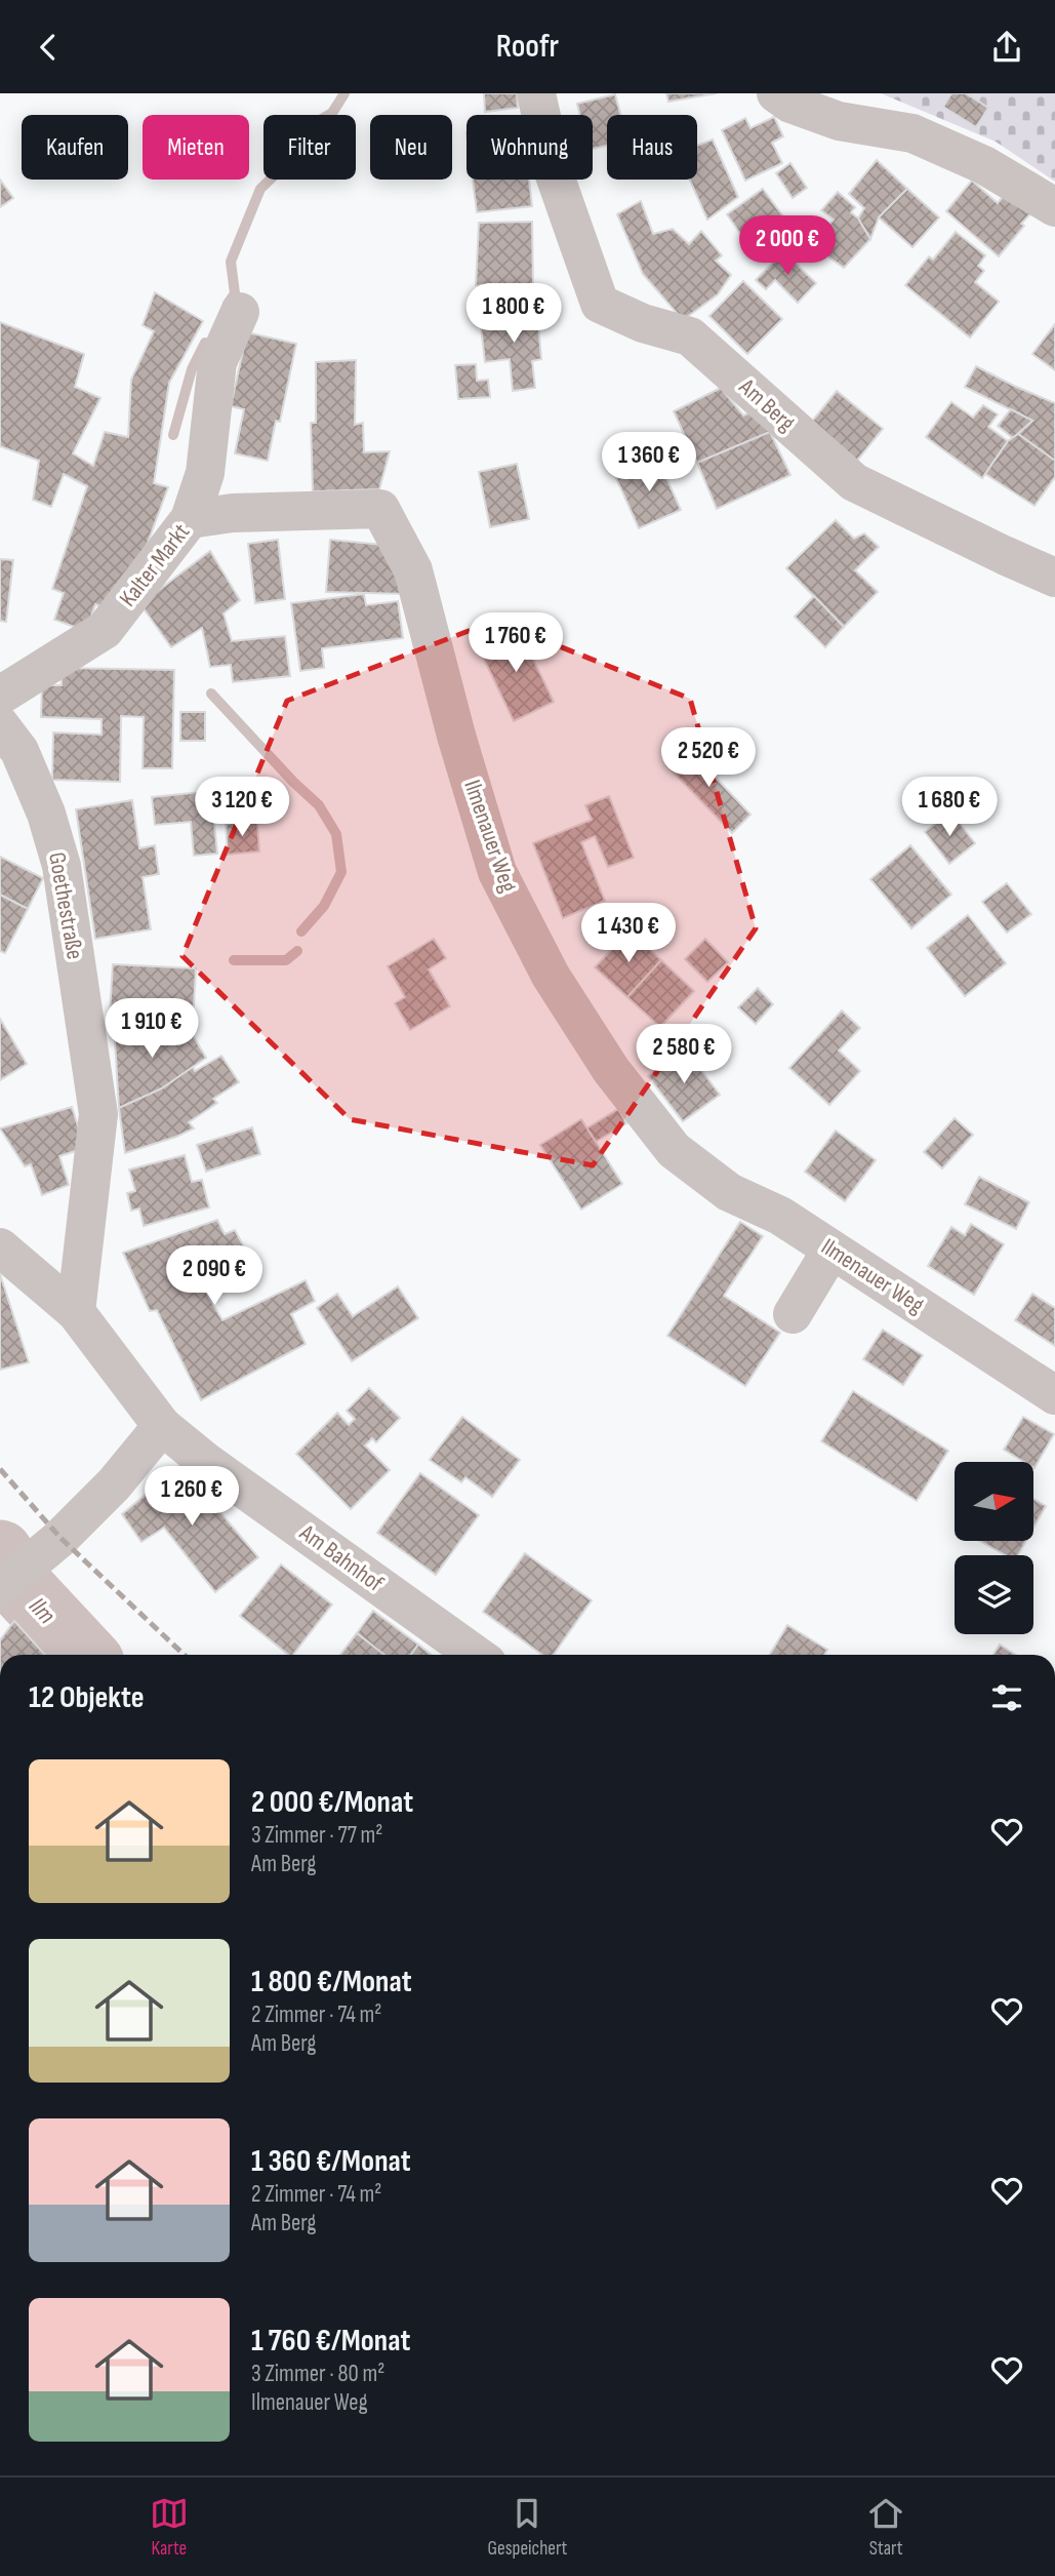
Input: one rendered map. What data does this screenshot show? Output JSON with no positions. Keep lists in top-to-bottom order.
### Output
{
  "streets": {
    "street": [
      "Am Berg",
      "Kalter Markt",
      "Ilmenauer Weg",
      "Goethestraße",
      "Am Bahnhof"
    ]
  },
  "crossings": [
    ["Kalter Markt", "Ilmenauer Weg"],
    ["Goethestraße", "Am Bahnhof"]
  ],
  "water": ["Ilm"],
  "north": "right",
  "page": {
    "header": "Roofr",
    "chip": [
      "Kaufen",
      "Mieten",
      "Filter",
      "Neu",
      "Wohnung",
      "Haus"
    ],
    "price": [
      "2 000 €",
      "1 800 €",
      "1 360 €",
      "1 760 €",
      "2 520 €",
      "3 120 €",
      "1 680 €",
      "1 430 €",
      "1 910 €",
      "2 580 €",
      "2 090 €",
      "1 260 €"
    ],
    "heading": "12 Objekte",
    "list": [
      {
        "name": "2 000 €/Monat",
        "note": "3 Zimmer · 77 m² · Am Berg"
      },
      {
        "name": "1 800 €/Monat",
        "note": "2 Zimmer · 74 m² · Am Berg"
      },
      {
        "name": "1 360 €/Monat",
        "note": "2 Zimmer · 74 m² · Am Berg"
      },
      {
        "name": "1 760 €/Monat",
        "note": "3 Zimmer · 80 m² · Ilmenauer Weg"
      }
    ],
    "tabs": ["Karte", "Gespeichert", "Start"]
  }
}
